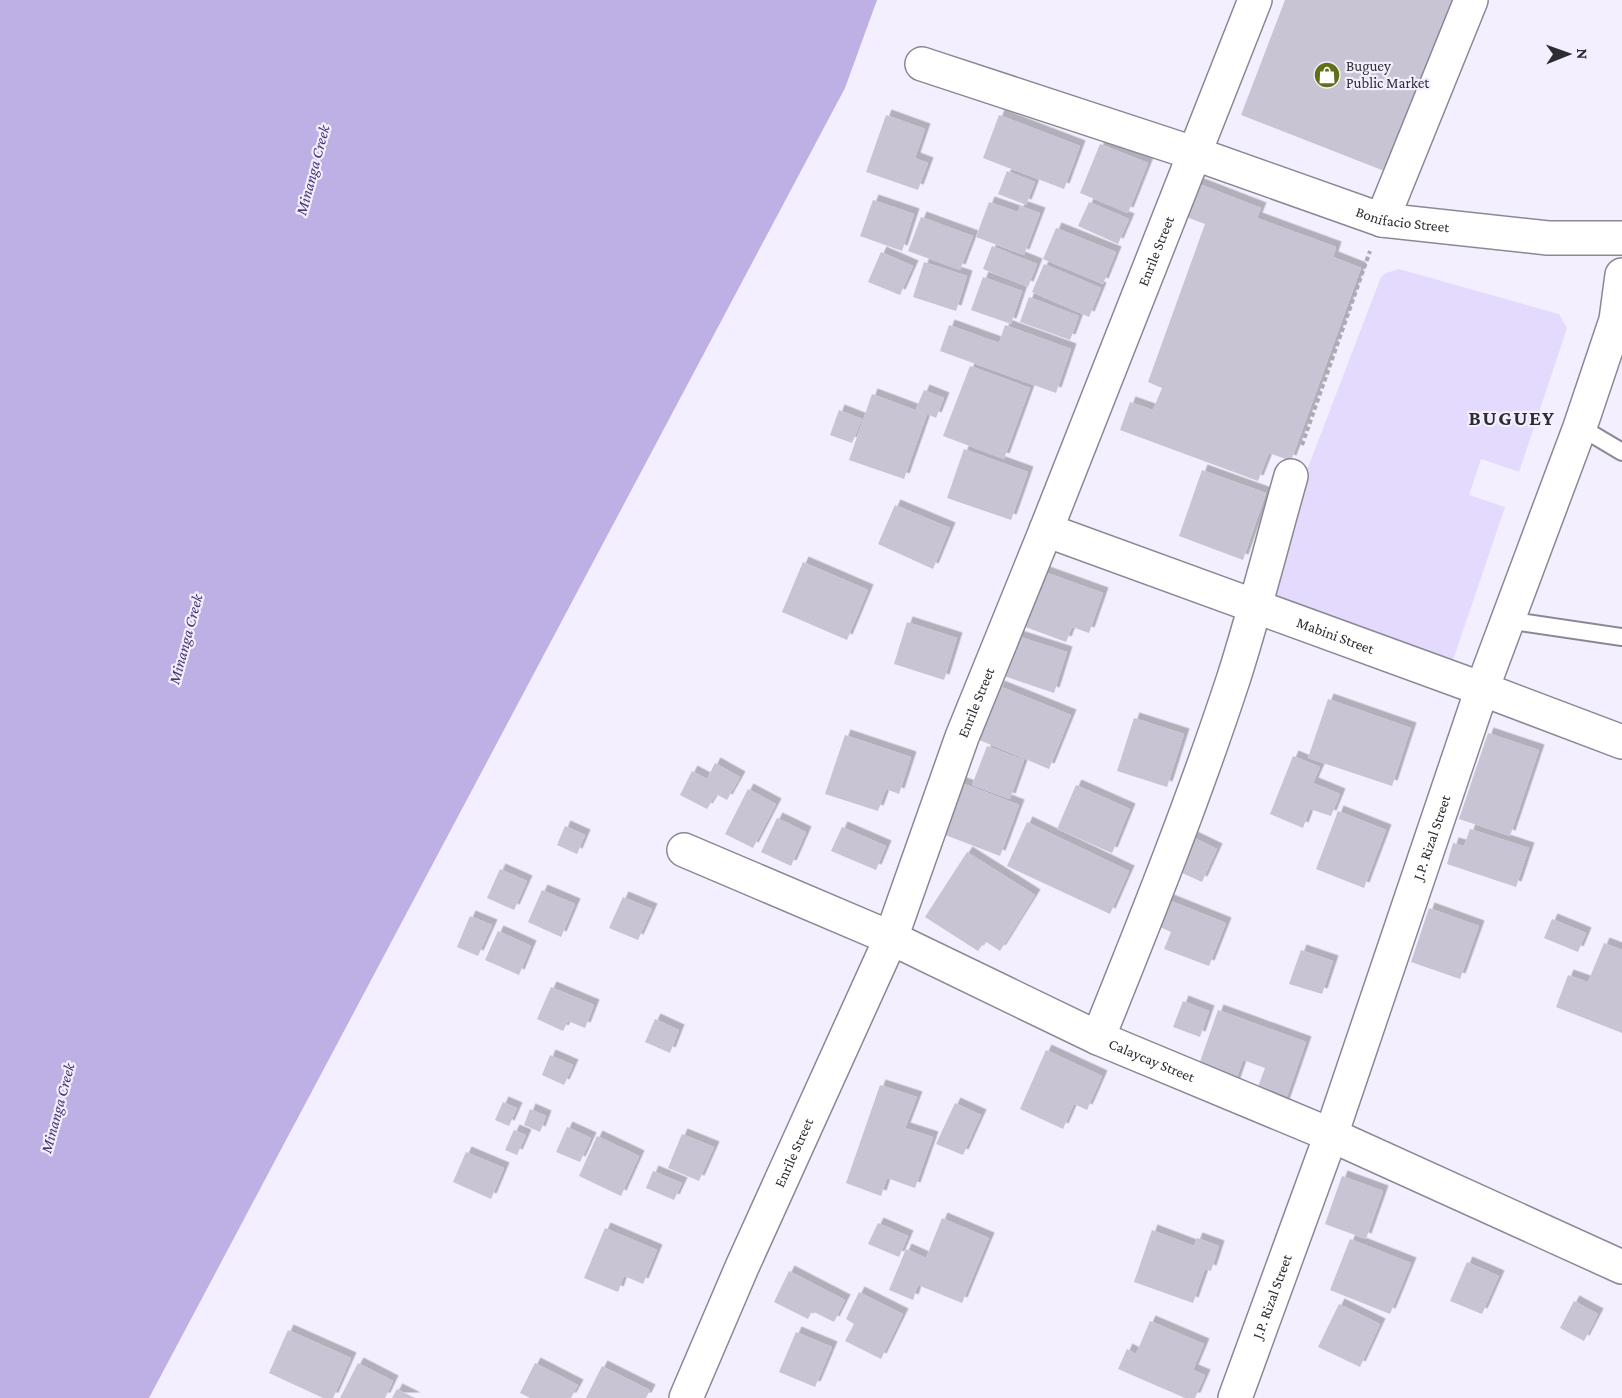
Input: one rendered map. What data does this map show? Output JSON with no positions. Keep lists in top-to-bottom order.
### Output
{
  "streets": {
    "street": [
      "Bonifacio Street",
      "Enrile Street",
      "Mabini Street",
      "J.P. Rizal Street",
      "Calaycay Street"
    ]
  },
  "crossings": [
    ["Bonifacio Street", "Enrile Street"],
    ["Enrile Street", "Mabini Street"],
    ["Enrile Street", "Calaycay Street"],
    ["Mabini Street", "J.P. Rizal Street"],
    ["J.P. Rizal Street", "Calaycay Street"]
  ],
  "districts": ["BUGUEY"],
  "water": ["Minanga Creek"],
  "places": {
    "shop": ["Buguey Public Market"]
  },
  "north": "right"
}
